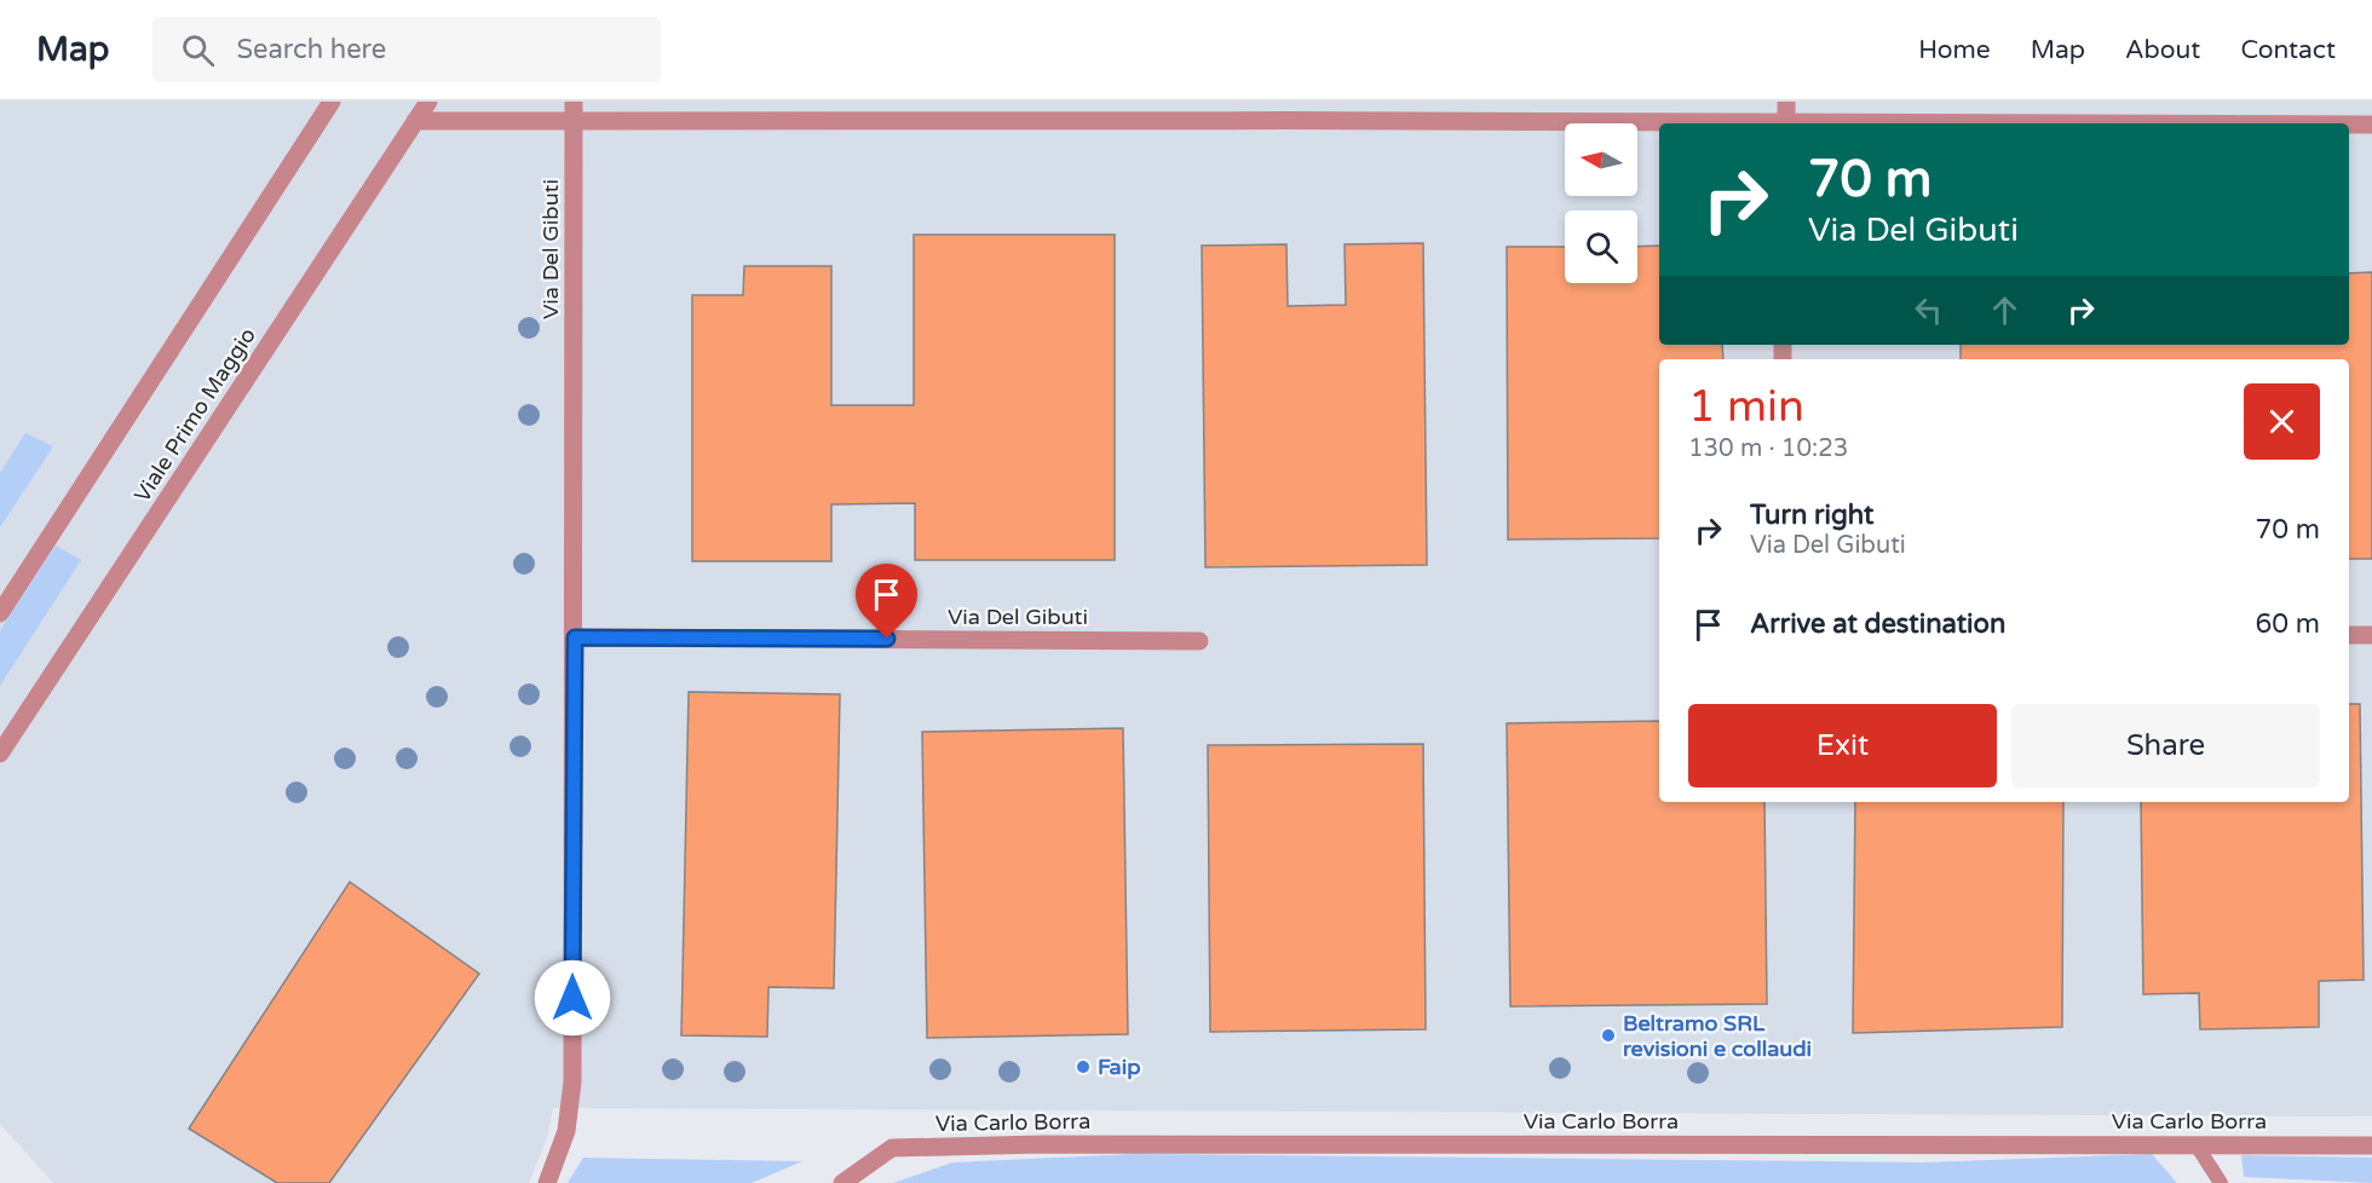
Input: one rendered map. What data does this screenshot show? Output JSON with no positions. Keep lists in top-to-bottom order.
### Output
{
  "streets": {
    "street": ["Via Del Gibuti", "Viale Primo Maggio", "Via Carlo Borra"]
  },
  "places": ["Beltramo SRL revisioni e collaudi", "Faip"],
  "north": "left",
  "page": {
    "header": "Map",
    "search": "Search here",
    "nav": [
      "Home",
      "Map",
      "About",
      "Contact"
    ],
    "turn": ["70 m", "Via Del Gibuti"],
    "heading": ["1 min", "130 m · 10:23"],
    "list": [
      {
        "name": "Turn right",
        "note": "Via Del Gibuti",
        "value": "70 m"
      },
      {
        "name": "Arrive at destination",
        "value": "60 m"
      }
    ],
    "buttons": ["Exit", "Share"]
  }
}
